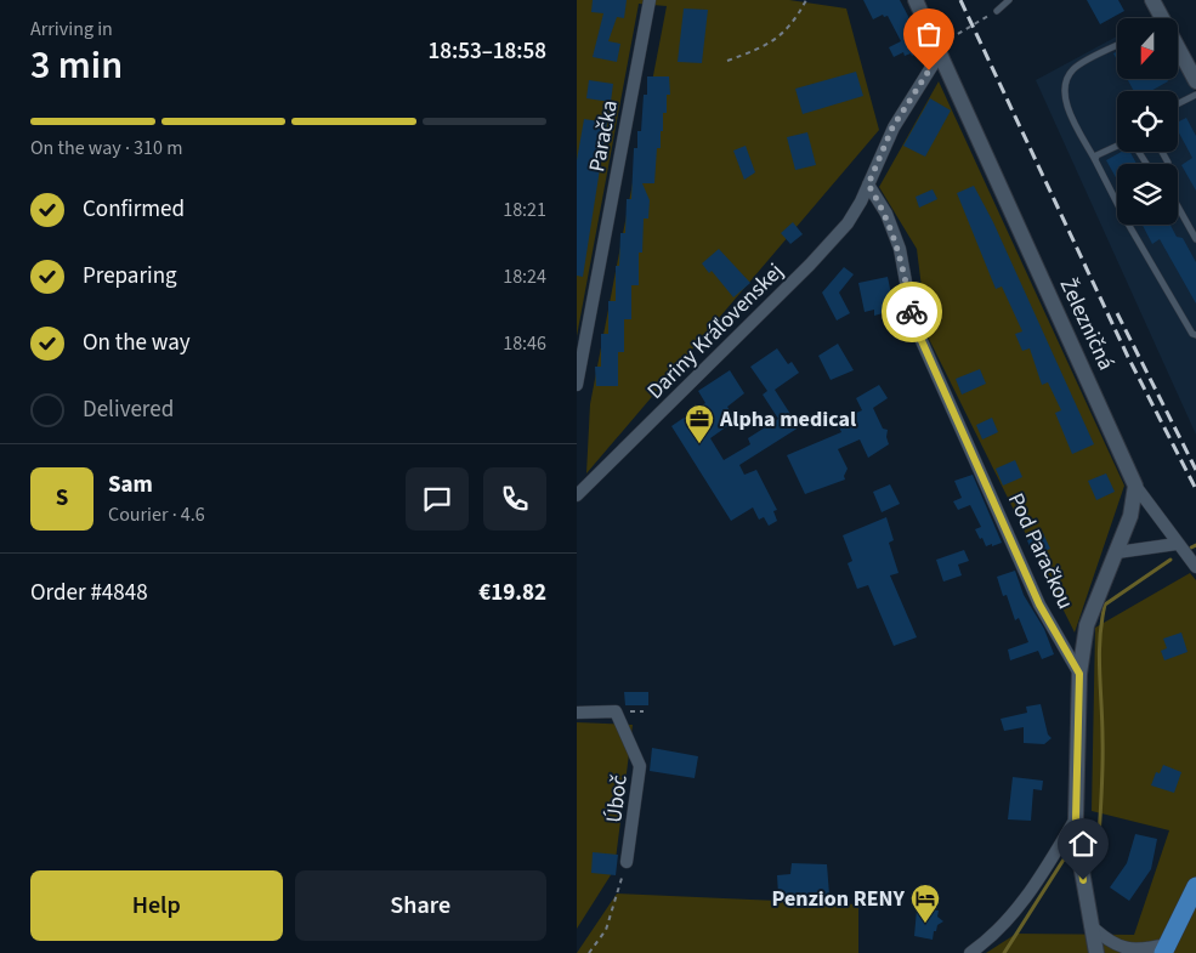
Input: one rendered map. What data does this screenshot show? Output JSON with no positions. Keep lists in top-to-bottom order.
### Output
{
  "streets": {
    "street": [
      "Paračka",
      "Železničná",
      "Dariny Kráľovenskej",
      "Pod Paračkou",
      "Úboč"
    ]
  },
  "crossings": [
    ["Železničná", "Dariny Kráľovenskej"],
    ["Dariny Kráľovenskej", "Pod Paračkou"]
  ],
  "places": {
    "office": ["Alpha medical"],
    "hotel": ["Penzion RENY"]
  },
  "north": "bottom",
  "page": {
    "heading": ["3 min", "Arriving in", "18:53–18:58"],
    "panel": [
      "Sam",
      "Courier · 4.6",
      "Order #4848",
      "€19.82"
    ],
    "bar": "On the way · 310 m",
    "list": [
      ["Confirmed", "18:21"],
      ["Preparing", "18:24"],
      ["On the way", "18:46"],
      "Delivered"
    ],
    "round": "S",
    "buttons": ["Help", "Share"]
  }
}
